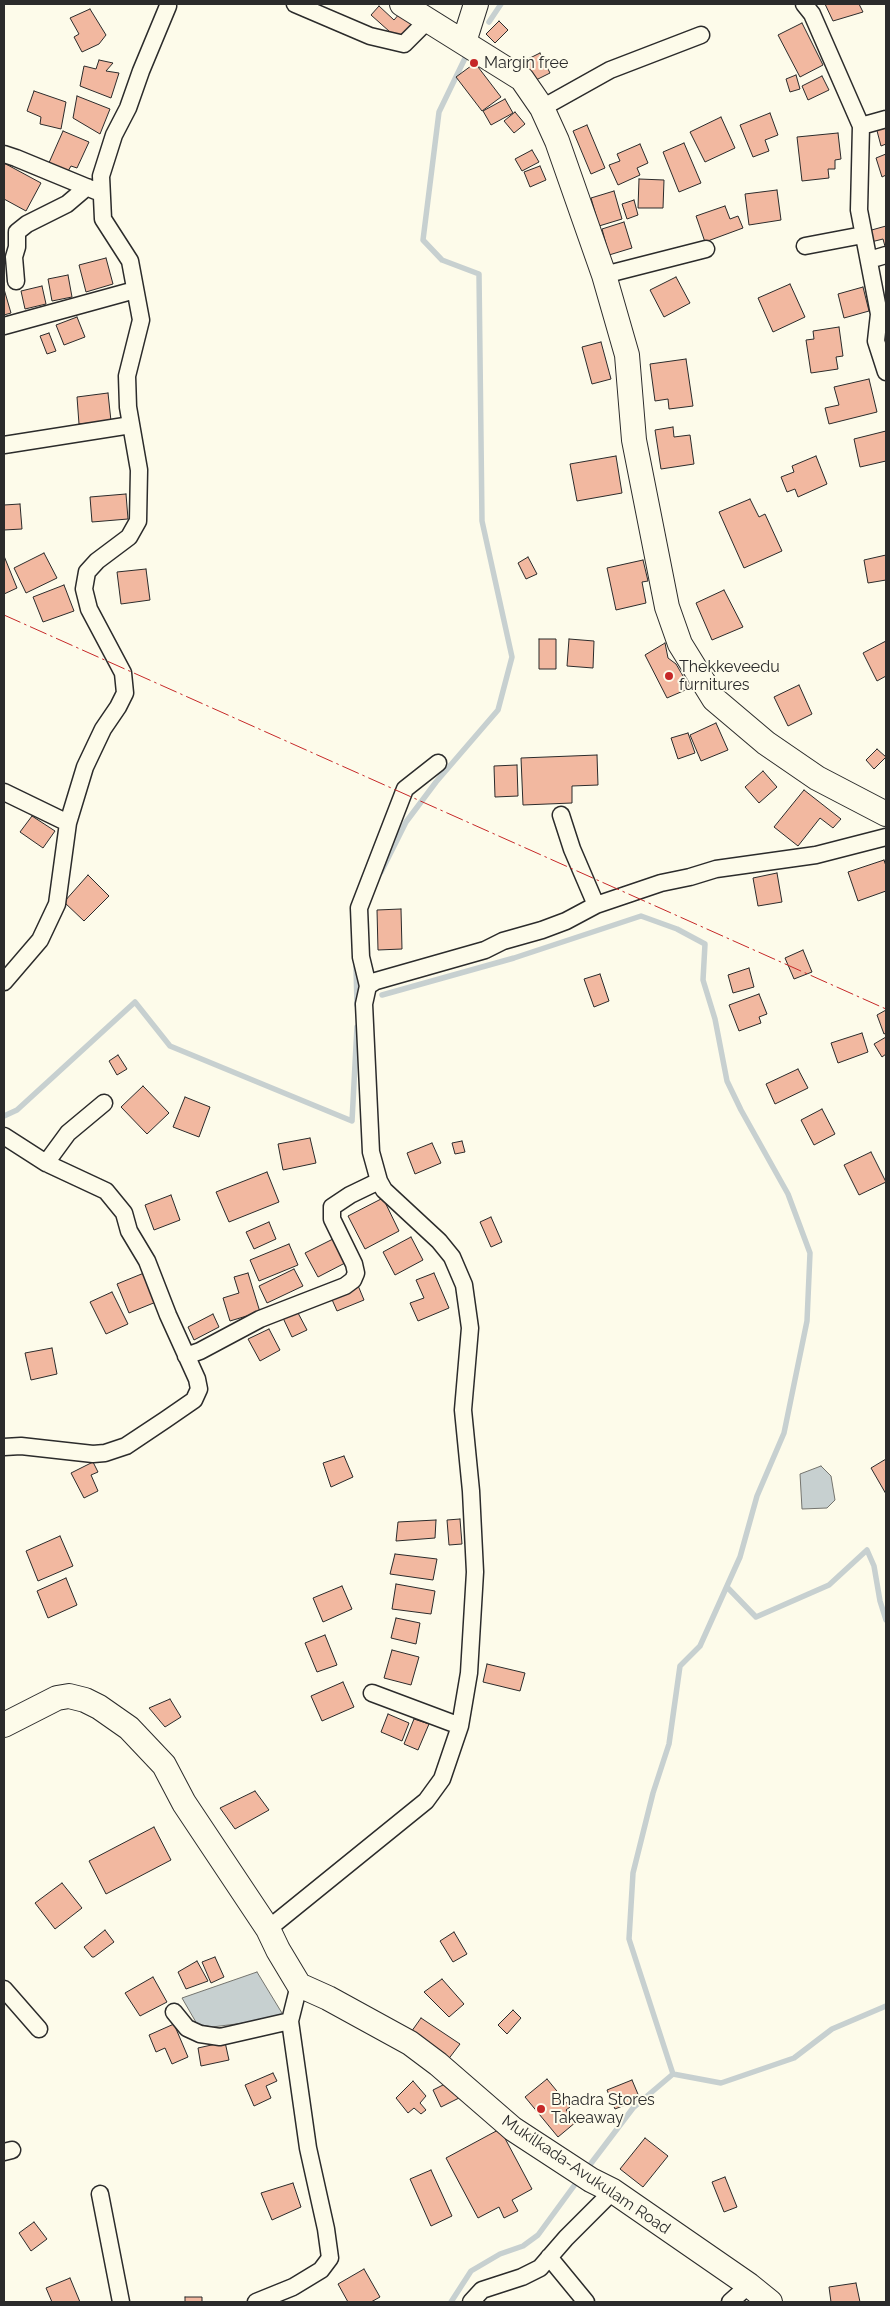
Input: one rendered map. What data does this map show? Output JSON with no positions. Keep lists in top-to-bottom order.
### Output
{
  "streets": {
    "main road": ["Mukilkada-Avukulam Road"]
  },
  "places": ["Margin free", "Thekkeveedu furnitures", "Bhadra Stores Takeaway"]
}
